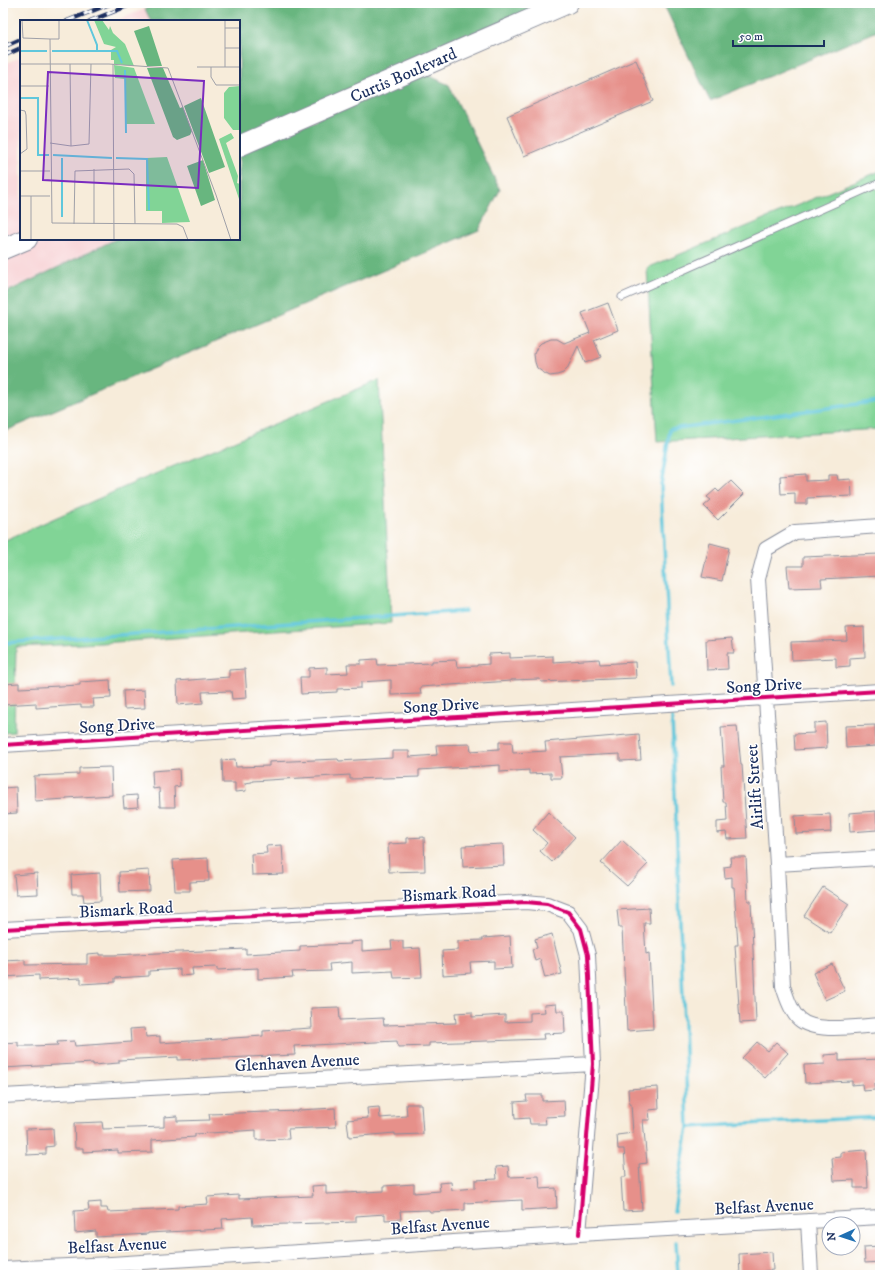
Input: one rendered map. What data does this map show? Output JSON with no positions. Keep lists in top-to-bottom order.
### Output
{
  "streets": {
    "street": [
      "Curtis Boulevard",
      "Song Drive",
      "Airlift Street",
      "Bismark Road",
      "Glenhaven Avenue",
      "Belfast Avenue"
    ]
  },
  "crossings": [
    ["Song Drive", "Airlift Street"],
    ["Bismark Road", "Glenhaven Avenue"],
    ["Bismark Road", "Belfast Avenue"]
  ],
  "scale_bar": "50 m",
  "north": "left"
}
